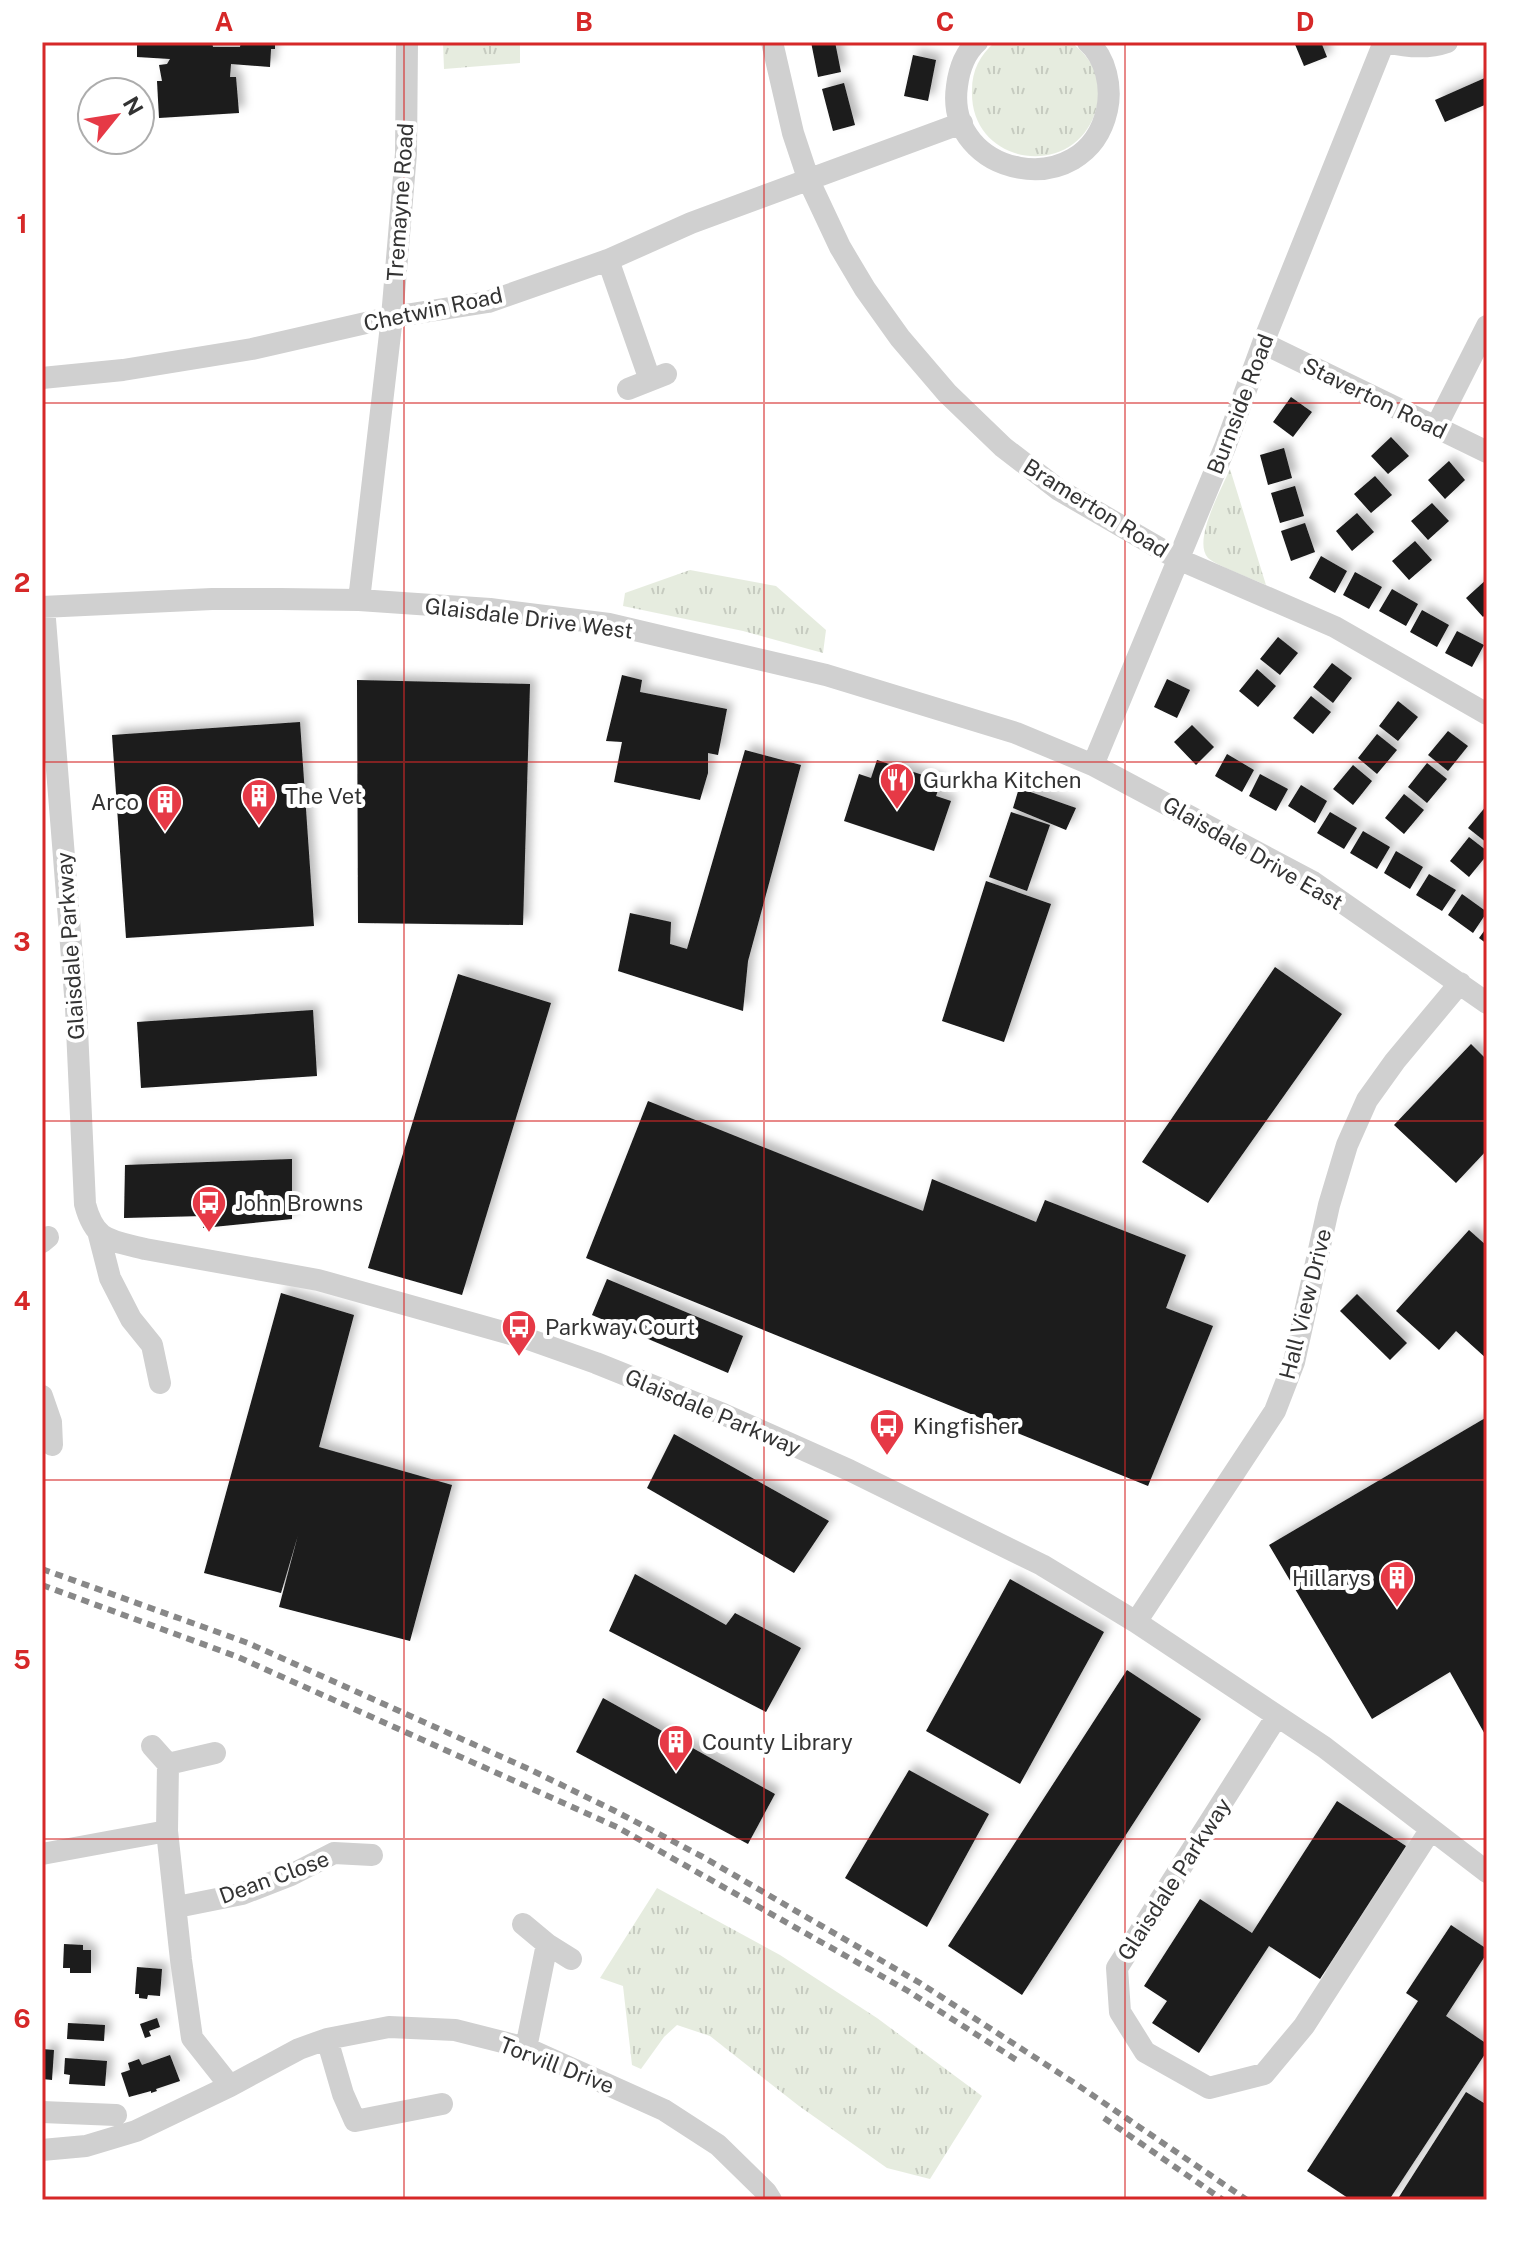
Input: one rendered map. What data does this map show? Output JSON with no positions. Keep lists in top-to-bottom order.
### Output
{
  "streets": {
    "street": [
      "Tremayne Road",
      "Chetwin Road",
      "Staverton Road",
      "Burnside Road",
      "Bramerton Road",
      "Glaisdale Drive West",
      "Glaisdale Drive East",
      "Glaisdale Parkway",
      "Hall View Drive",
      "Dean Close",
      "Torvill Drive"
    ]
  },
  "crossings": [
    ["Tremayne Road", "Chetwin Road"],
    ["Tremayne Road", "Glaisdale Drive West"],
    ["Chetwin Road", "Bramerton Road"],
    ["Staverton Road", "Burnside Road"],
    ["Burnside Road", "Bramerton Road"],
    ["Burnside Road", "Glaisdale Drive West"],
    ["Burnside Road", "Glaisdale Drive East"],
    ["Glaisdale Drive West", "Glaisdale Drive East"],
    ["Glaisdale Drive West", "Glaisdale Parkway"],
    ["Glaisdale Drive East", "Hall View Drive"],
    ["Glaisdale Parkway", "Hall View Drive"]
  ],
  "places": {
    "restaurant": ["Gurkha Kitchen"],
    "building": [
      "The Vet",
      "Arco",
      "Hillarys",
      "County Library"
    ],
    "bus stop": ["John Browns", "Parkway Court", "Kingfisher"]
  },
  "north": "top right",
  "grid": {
    "columns": [
      "A",
      "B",
      "C",
      "D"
    ],
    "rows": [
      "1",
      "2",
      "3",
      "4",
      "5",
      "6"
    ]
  }
}
